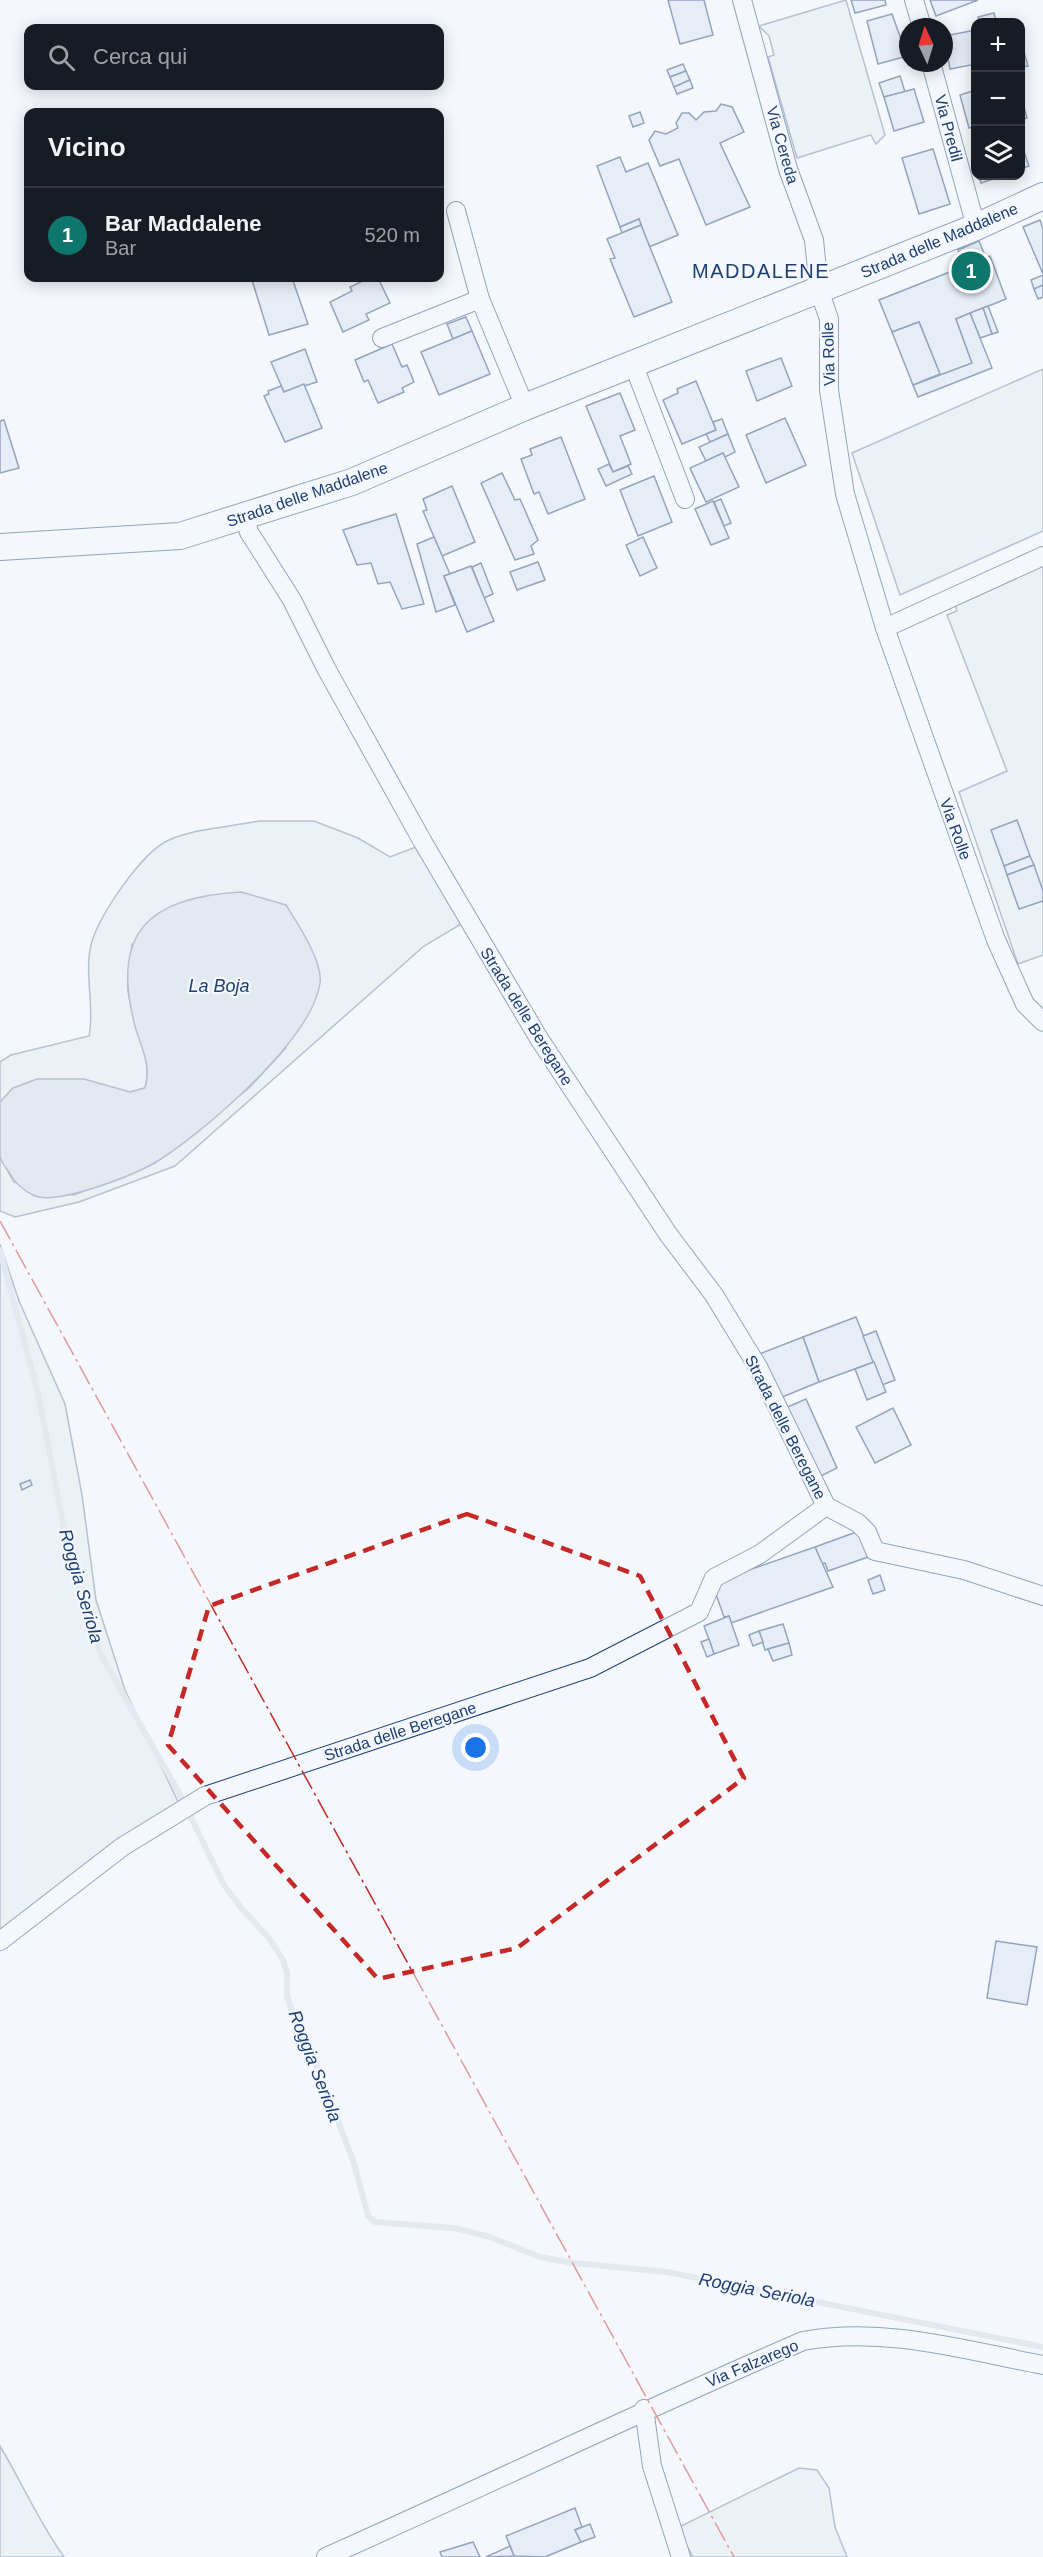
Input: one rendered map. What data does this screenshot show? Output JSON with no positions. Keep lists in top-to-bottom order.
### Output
{
  "streets": {
    "street": [
      "Via Predil",
      "Via Cereda",
      "Strada delle Maddalene",
      "Via Rolle",
      "Strada delle Beregane",
      "Via Falzarego"
    ]
  },
  "crossings": [
    ["Via Predil", "Strada delle Maddalene"],
    ["Via Cereda", "Strada delle Maddalene"],
    ["Via Cereda", "Via Rolle"],
    ["Strada delle Maddalene", "Via Rolle"],
    ["Strada delle Maddalene", "Strada delle Beregane"]
  ],
  "districts": ["MADDALENE"],
  "water": ["La Boja", "Roggia Seriola"],
  "north": "top",
  "page": {
    "map_buttons": ["+", "−"],
    "search": "Cerca qui",
    "heading": "Vicino",
    "list": [
      {
        "mark": "1",
        "name": "Bar Maddalene",
        "note": "Bar",
        "value": "520 m"
      }
    ],
    "pins": "1"
  }
}
